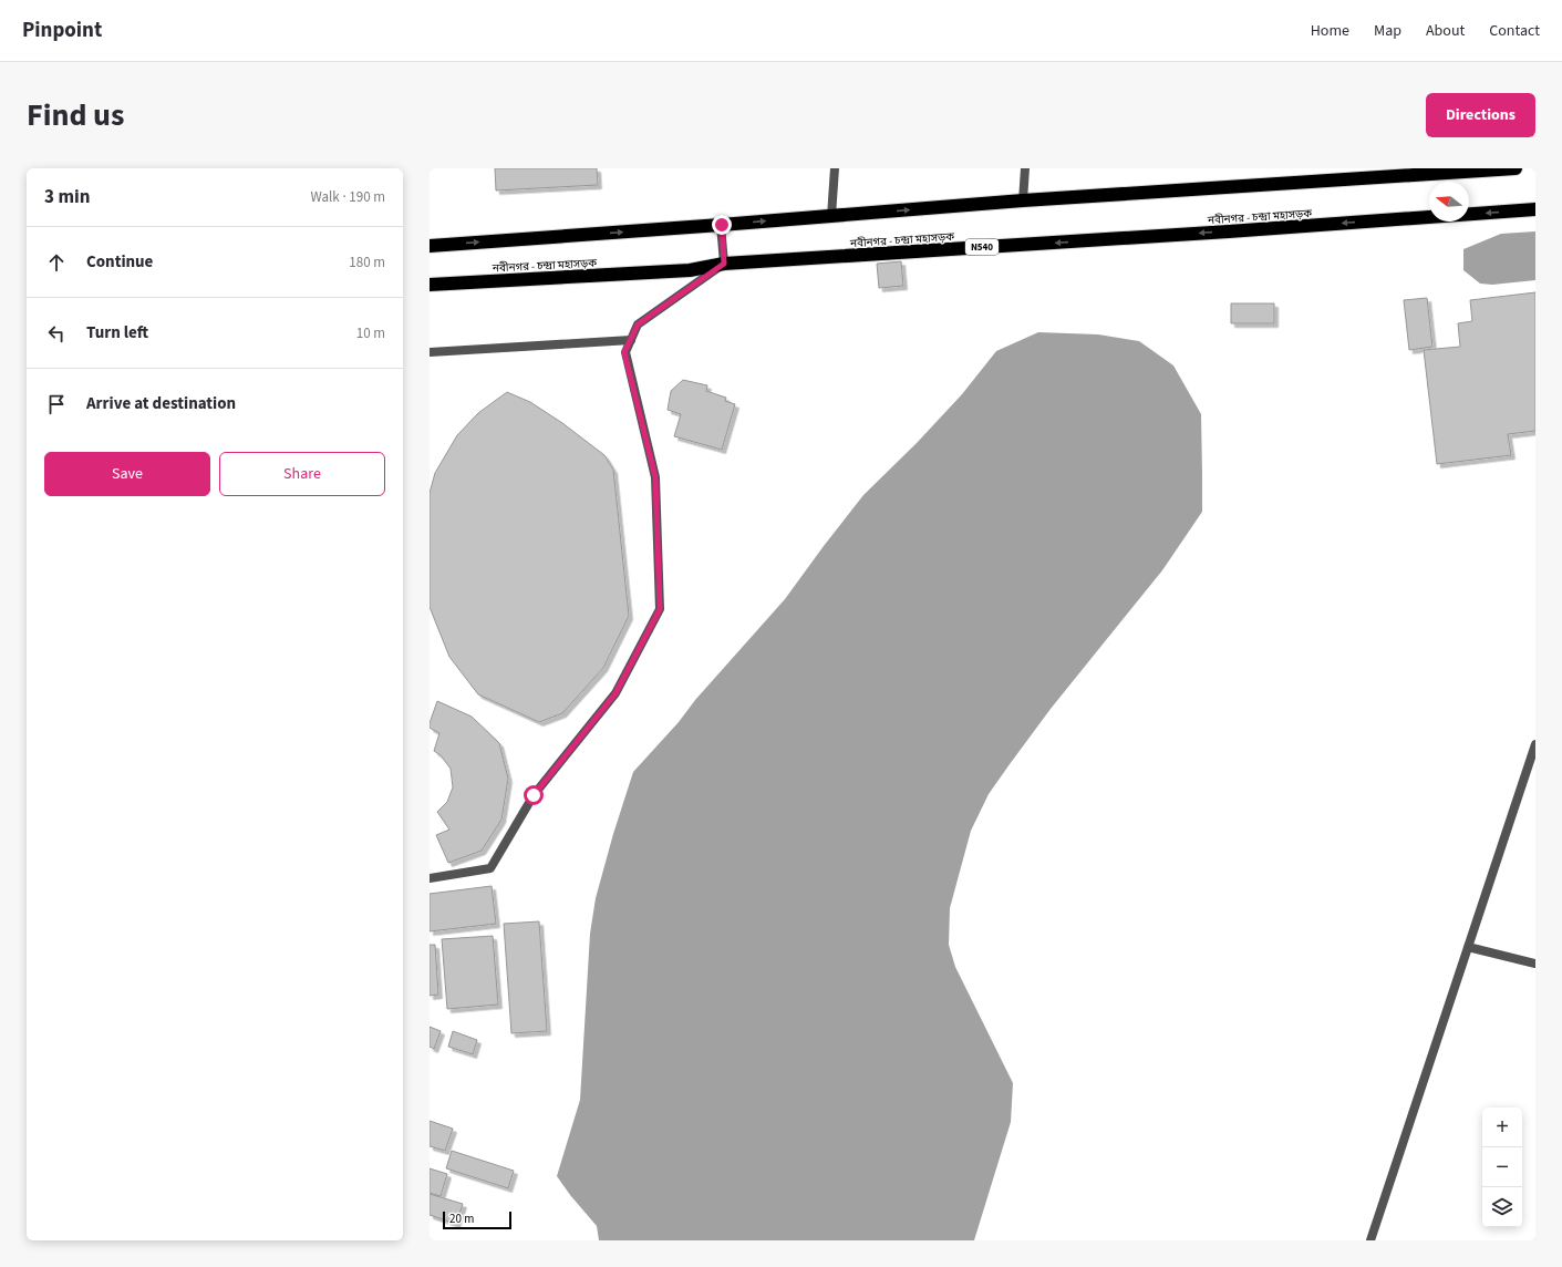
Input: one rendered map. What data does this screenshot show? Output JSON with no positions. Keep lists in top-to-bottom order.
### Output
{
  "streets": {
    "highway": ["নবীনগর - চন্দ্রা মহাসড়ক", "N540"]
  },
  "scale_bar": "20 m",
  "north": "left",
  "page": {
    "header": "Pinpoint",
    "nav": [
      "Home",
      "Map",
      "About",
      "Contact"
    ],
    "title": "Find us",
    "buttons": [
      "Directions",
      ["Save", "Share"]
    ],
    "heading": ["3 min", "Walk · 190 m"],
    "list": [
      ["Continue", "180 m"],
      ["Turn left", "10 m"],
      "Arrive at destination"
    ],
    "map_buttons": ["+", "−"],
    "scale": "20 m"
  }
}
